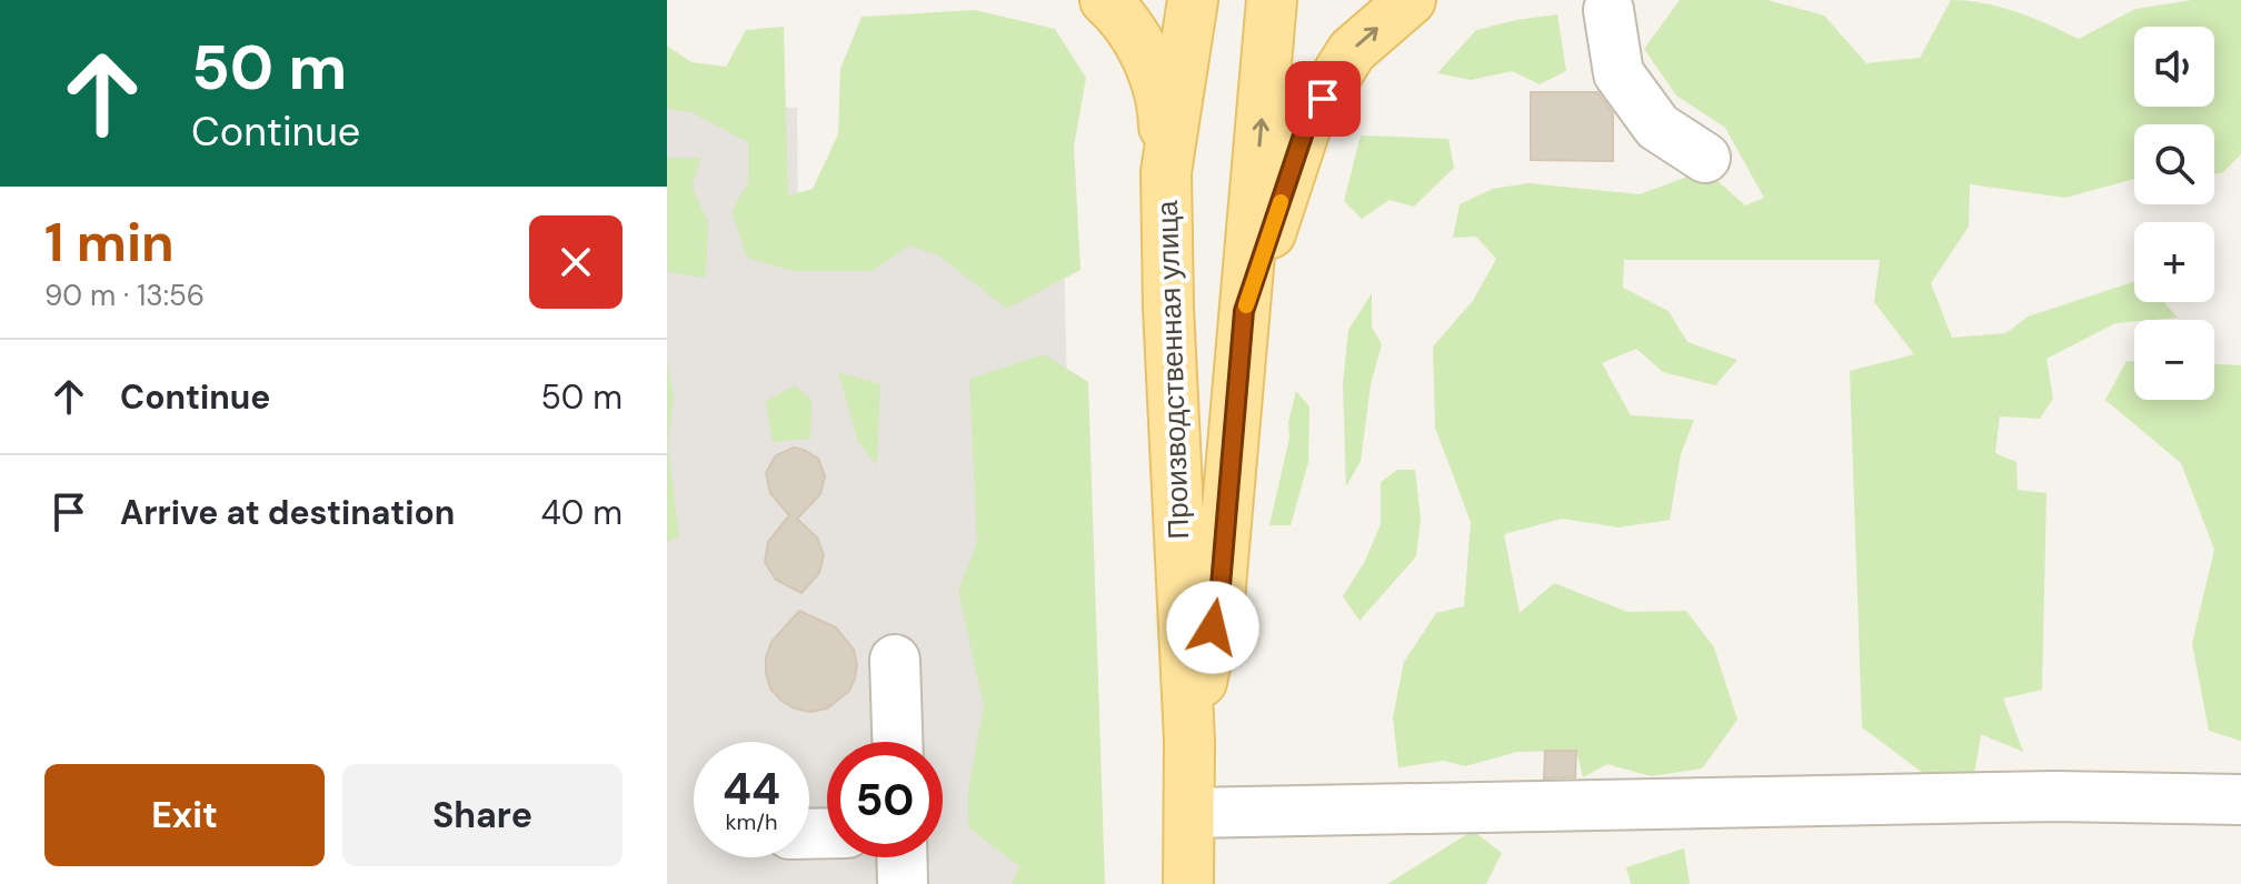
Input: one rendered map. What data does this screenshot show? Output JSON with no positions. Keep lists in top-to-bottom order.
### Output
{
  "streets": {
    "main road": ["Производственная улица"]
  },
  "page": {
    "turn": ["50 m", "Continue"],
    "map_buttons": ["+", "−"],
    "heading": ["1 min", "90 m · 13:56"],
    "list": [
      {
        "name": "Continue",
        "value": "50 m"
      },
      {
        "name": "Arrive at destination",
        "value": "40 m"
      }
    ],
    "speed": "44 km/h",
    "limit": "50",
    "buttons": ["Exit", "Share"]
  }
}
